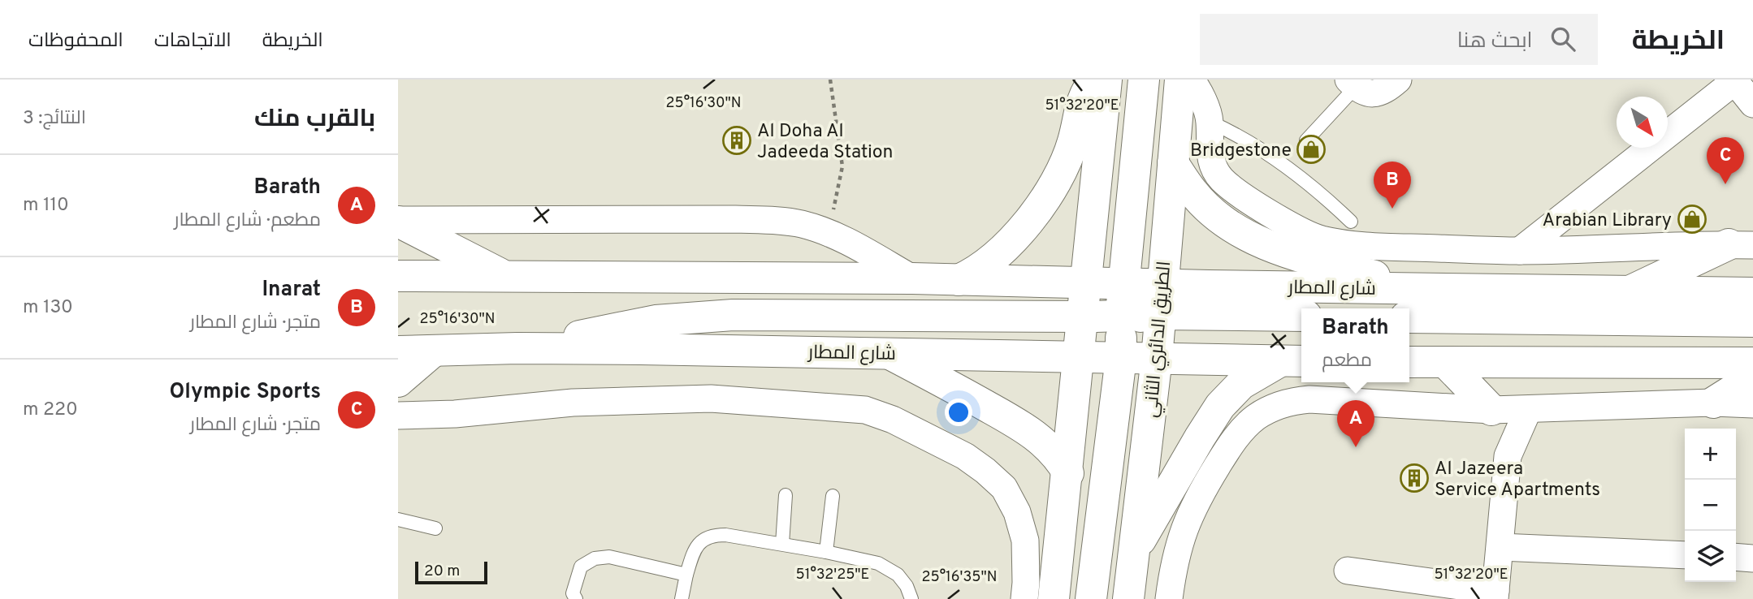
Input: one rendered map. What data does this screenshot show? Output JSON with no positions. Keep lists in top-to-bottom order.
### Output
{
  "streets": {
    "main road": ["شارع المطار", "الطريق الدائري الثاني"]
  },
  "crossings": [
    ["شارع المطار", "الطريق الدائري الثاني"]
  ],
  "places": {
    "building": ["Al Doha Al Jadeeda Station", "Al Jazeera Service Apartments"],
    "shop": ["Bridgestone", "Arabian Library"]
  },
  "scale_bar": "20 m",
  "north": "bottom right",
  "page": {
    "header": "الخريطة",
    "search": "ابحث هنا",
    "nav": ["الخريطة", "الاتجاهات", "المحفوظات"],
    "heading": ["بالقرب منك", "النتائج: 3"],
    "pins": ["C", "B", "A"],
    "list": [
      {
        "mark": "A",
        "name": "Barath",
        "note": "مطعم · شارع المطار",
        "value": "110 m"
      },
      {
        "mark": "B",
        "name": "Inarat",
        "note": "متجر · شارع المطار",
        "value": "130 m"
      },
      {
        "mark": "C",
        "name": "Olympic Sports",
        "note": "متجر · شارع المطار",
        "value": "220 m"
      }
    ],
    "popup": ["Barath", "مطعم"],
    "map_buttons": ["+", "−"],
    "scale": "20 m"
  },
  "coordinates": [
    "25°16'30\"N",
    "51°32'20\"E",
    "51°32'25\"E",
    "25°16'35\"N"
  ]
}
